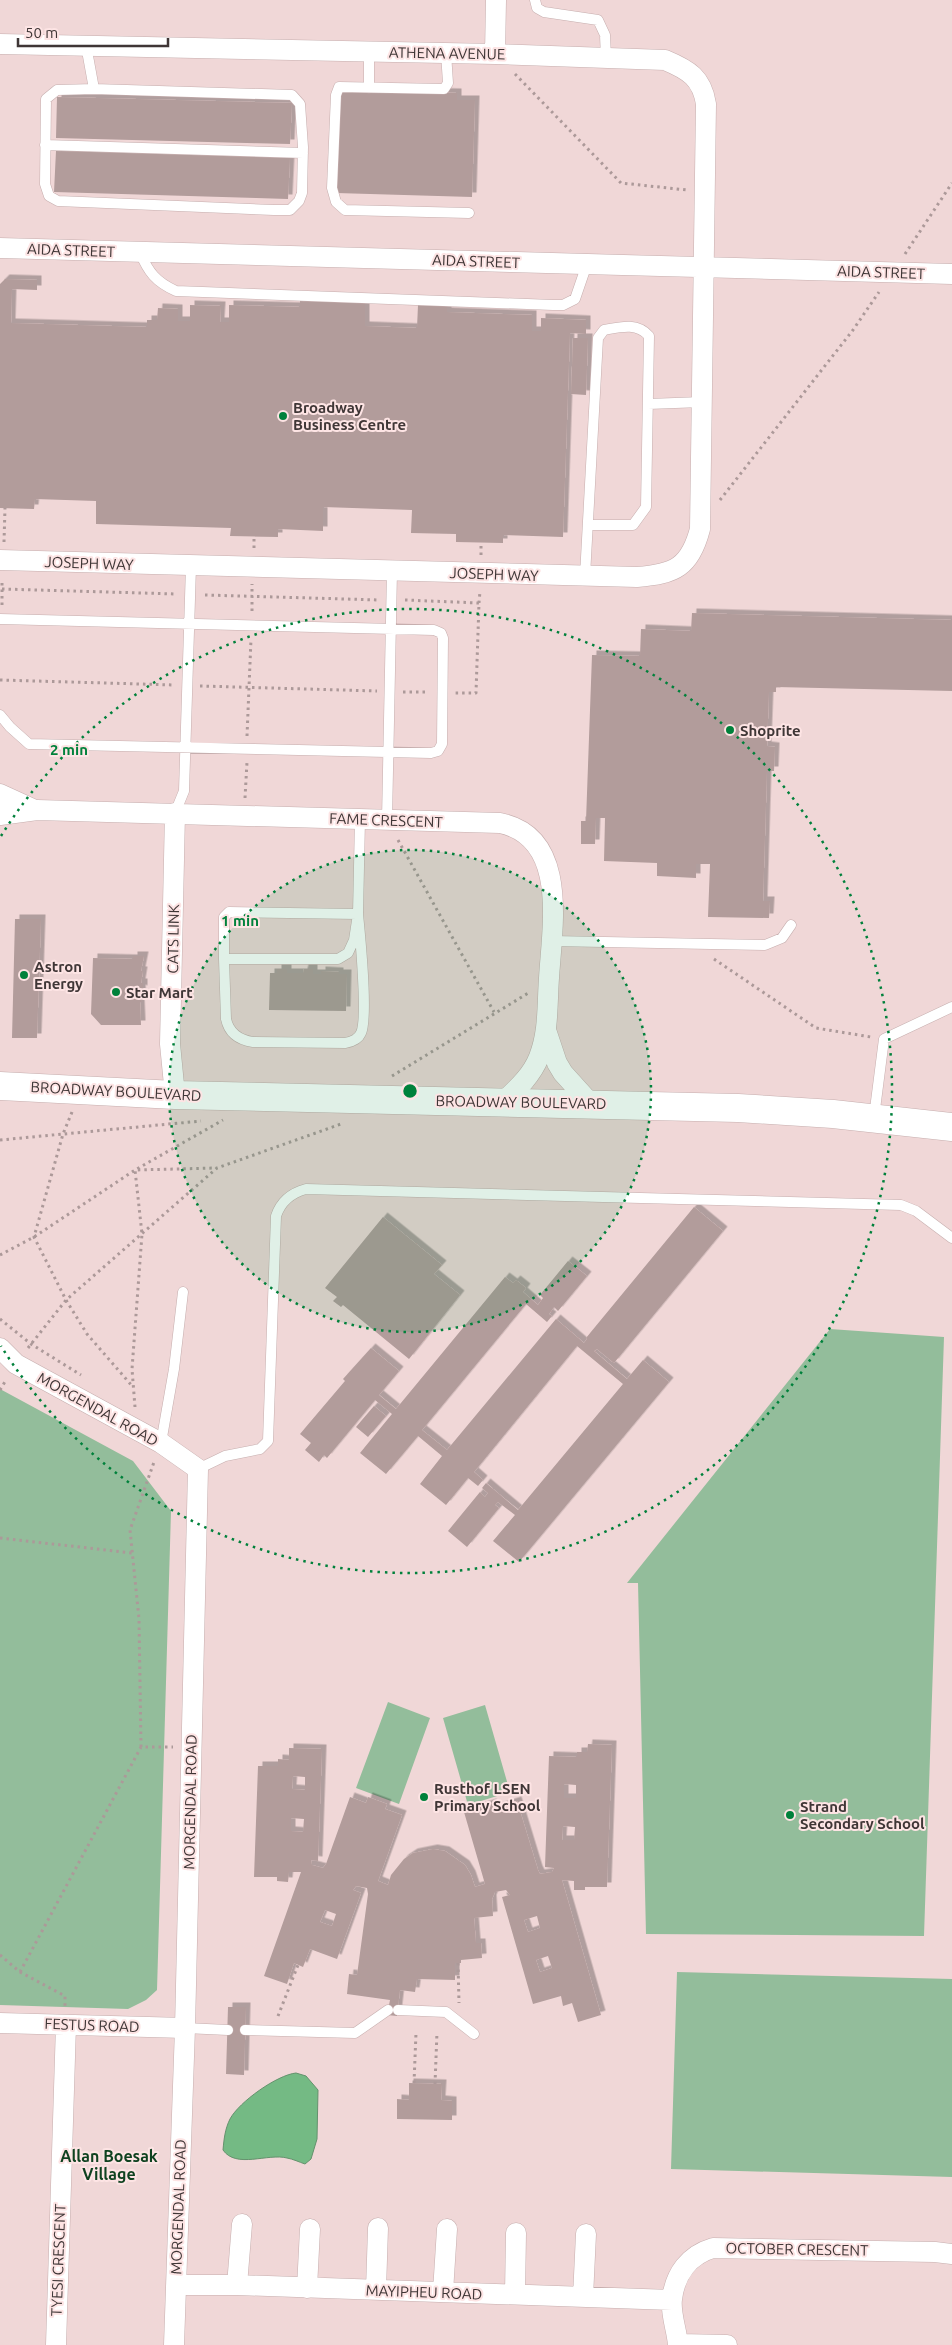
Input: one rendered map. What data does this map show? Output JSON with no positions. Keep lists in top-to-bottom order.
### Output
{
  "streets": {
    "main road": ["BROADWAY BOULEVARD"],
    "street": [
      "ATHENA AVENUE",
      "AIDA STREET",
      "JOSEPH WAY",
      "FAME CRESCENT",
      "CATS LINK",
      "MORGENDAL ROAD",
      "FESTUS ROAD",
      "OCTOBER CRESCENT",
      "TYESI CRESCENT",
      "MAYIPHEU ROAD"
    ]
  },
  "crossings": [
    ["ATHENA AVENUE", "AIDA STREET"],
    ["ATHENA AVENUE", "JOSEPH WAY"],
    ["AIDA STREET", "JOSEPH WAY"],
    ["FAME CRESCENT", "CATS LINK"],
    ["FAME CRESCENT", "BROADWAY BOULEVARD"],
    ["CATS LINK", "BROADWAY BOULEVARD"],
    ["MORGENDAL ROAD", "FESTUS ROAD"],
    ["MORGENDAL ROAD", "MAYIPHEU ROAD"],
    ["FESTUS ROAD", "TYESI CRESCENT"],
    ["OCTOBER CRESCENT", "MAYIPHEU ROAD"]
  ],
  "districts": ["Allan Boesak Village"],
  "places": [
    "Broadway Business Centre",
    "Shoprite",
    "Astron Energy",
    "Star Mart",
    "Rusthof LSEN Primary School",
    "Strand Secondary School"
  ],
  "scale_bar": "50 m",
  "rings": ["2 min", "1 min"]
}
